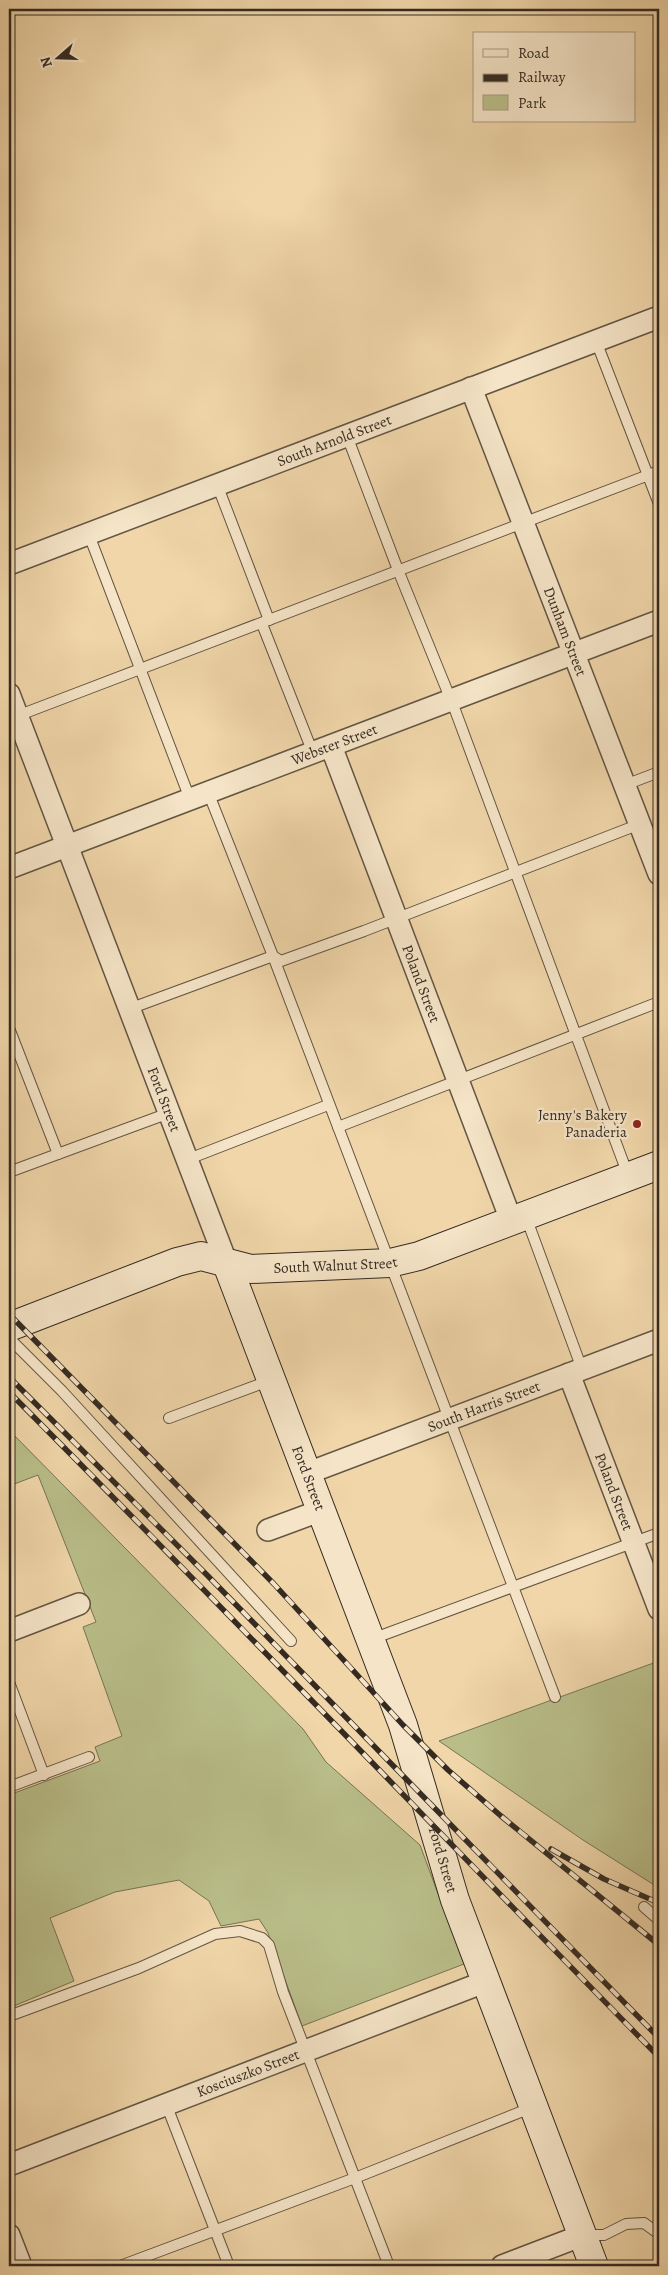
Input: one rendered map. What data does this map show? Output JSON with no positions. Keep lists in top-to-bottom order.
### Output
{
  "streets": {
    "street": [
      "South Arnold Street",
      "Dunham Street",
      "Webster Street",
      "Poland Street",
      "Ford Street",
      "South Walnut Street",
      "South Harris Street",
      "Kosciuszko Street"
    ]
  },
  "crossings": [
    ["South Arnold Street", "Dunham Street"],
    ["Dunham Street", "Webster Street"],
    ["Webster Street", "Poland Street"],
    ["Webster Street", "Ford Street"],
    ["Poland Street", "South Walnut Street"],
    ["Poland Street", "South Harris Street"],
    ["Ford Street", "South Walnut Street"],
    ["Ford Street", "South Harris Street"],
    ["Ford Street", "Kosciuszko Street"]
  ],
  "places": ["Jenny's Bakery Panaderia"],
  "legend": ["Road", "Railway", "Park"],
  "north": "left"
}
